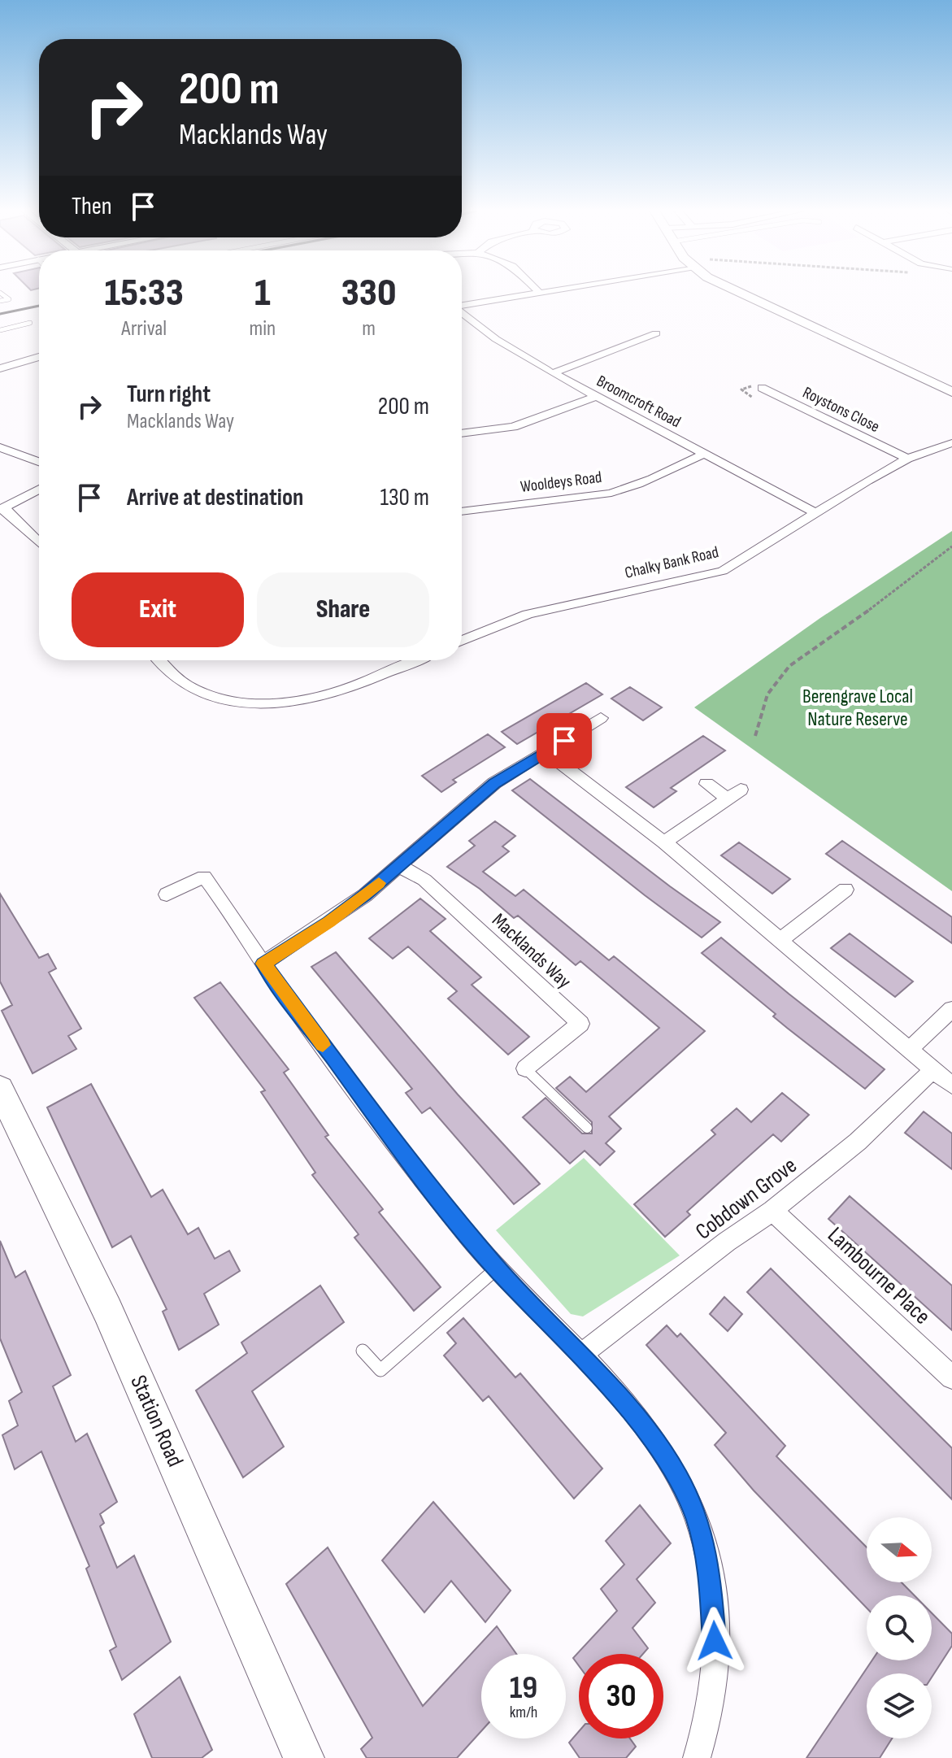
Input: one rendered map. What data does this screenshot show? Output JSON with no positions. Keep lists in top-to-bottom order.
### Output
{
  "streets": {
    "main road": ["Station Road"],
    "street": [
      "Broomcroft Road",
      "Roystons Close",
      "Wooldeys Road",
      "Chalky Bank Road",
      "Macklands Way",
      "Cobdown Grove",
      "Lambourne Place"
    ]
  },
  "crossings": [
    ["Broomcroft Road", "Wooldeys Road"],
    ["Broomcroft Road", "Chalky Bank Road"],
    ["Roystons Close", "Chalky Bank Road"],
    ["Cobdown Grove", "Lambourne Place"]
  ],
  "parks": ["Berengrave Local Nature Reserve"],
  "north": "right",
  "page": {
    "turn": ["200 m", "Macklands Way"],
    "then": "Then",
    "eta": [
      "15:33",
      "Arrival",
      "1",
      "min",
      "330",
      "m"
    ],
    "list": [
      {
        "name": "Turn right",
        "note": "Macklands Way",
        "value": "200 m"
      },
      {
        "name": "Arrive at destination",
        "value": "130 m"
      }
    ],
    "buttons": ["Exit", "Share"],
    "speed": "19 km/h",
    "limit": "30"
  }
}
